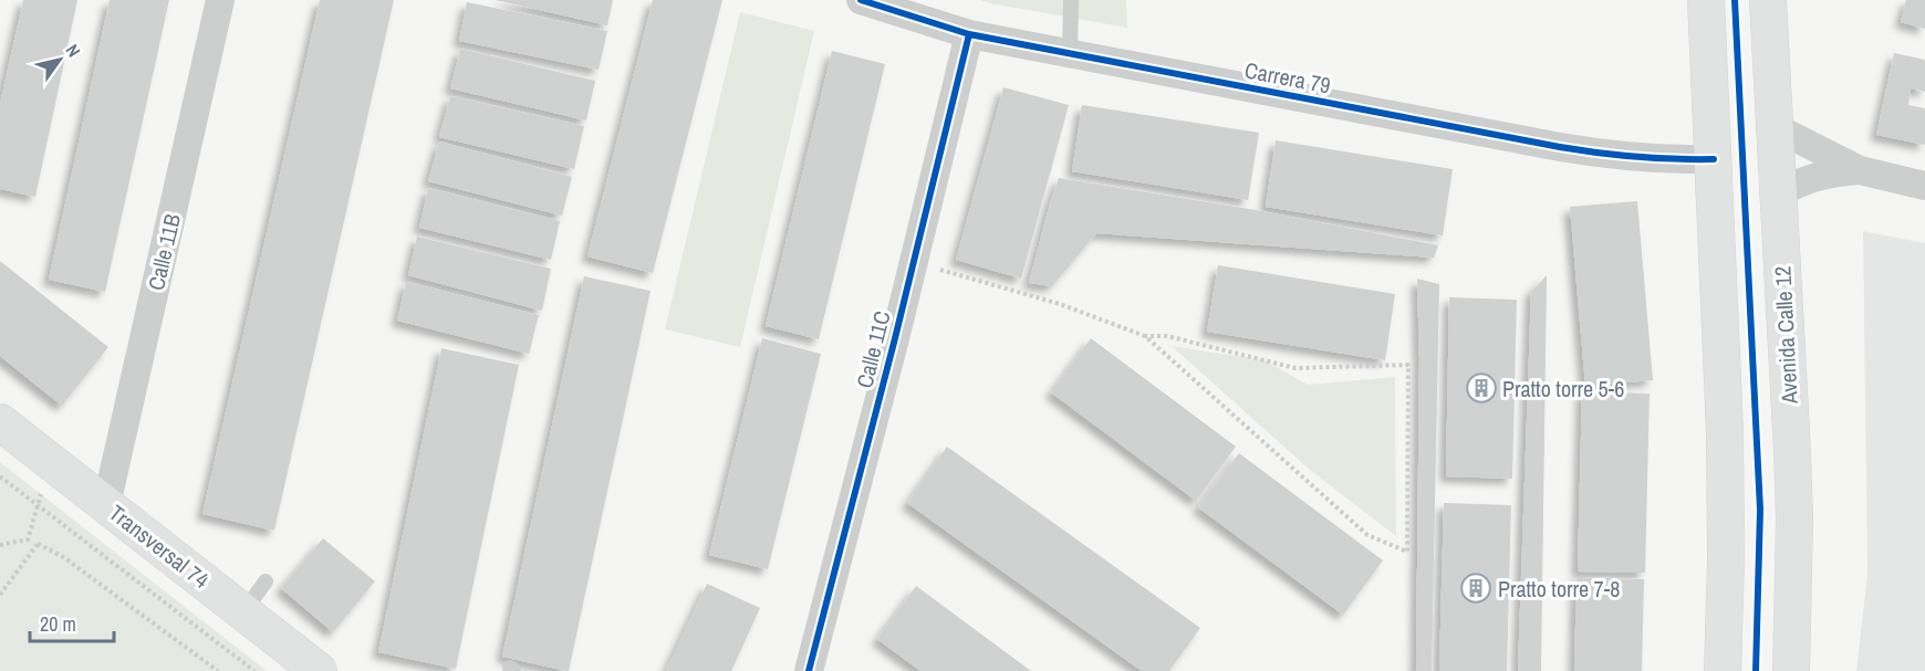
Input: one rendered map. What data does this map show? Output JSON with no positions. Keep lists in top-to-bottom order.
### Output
{
  "streets": {
    "main road": ["Avenida Calle 12", "Transversal 74"],
    "street": ["Carrera 79", "Calle 11B", "Calle 11C"]
  },
  "crossings": [
    ["Carrera 79", "Calle 11C"],
    ["Calle 11B", "Transversal 74"]
  ],
  "places": {
    "building": ["Pratto torre 5-6", "Pratto torre 7-8"]
  },
  "scale_bar": "20 m",
  "north": "top right"
}
